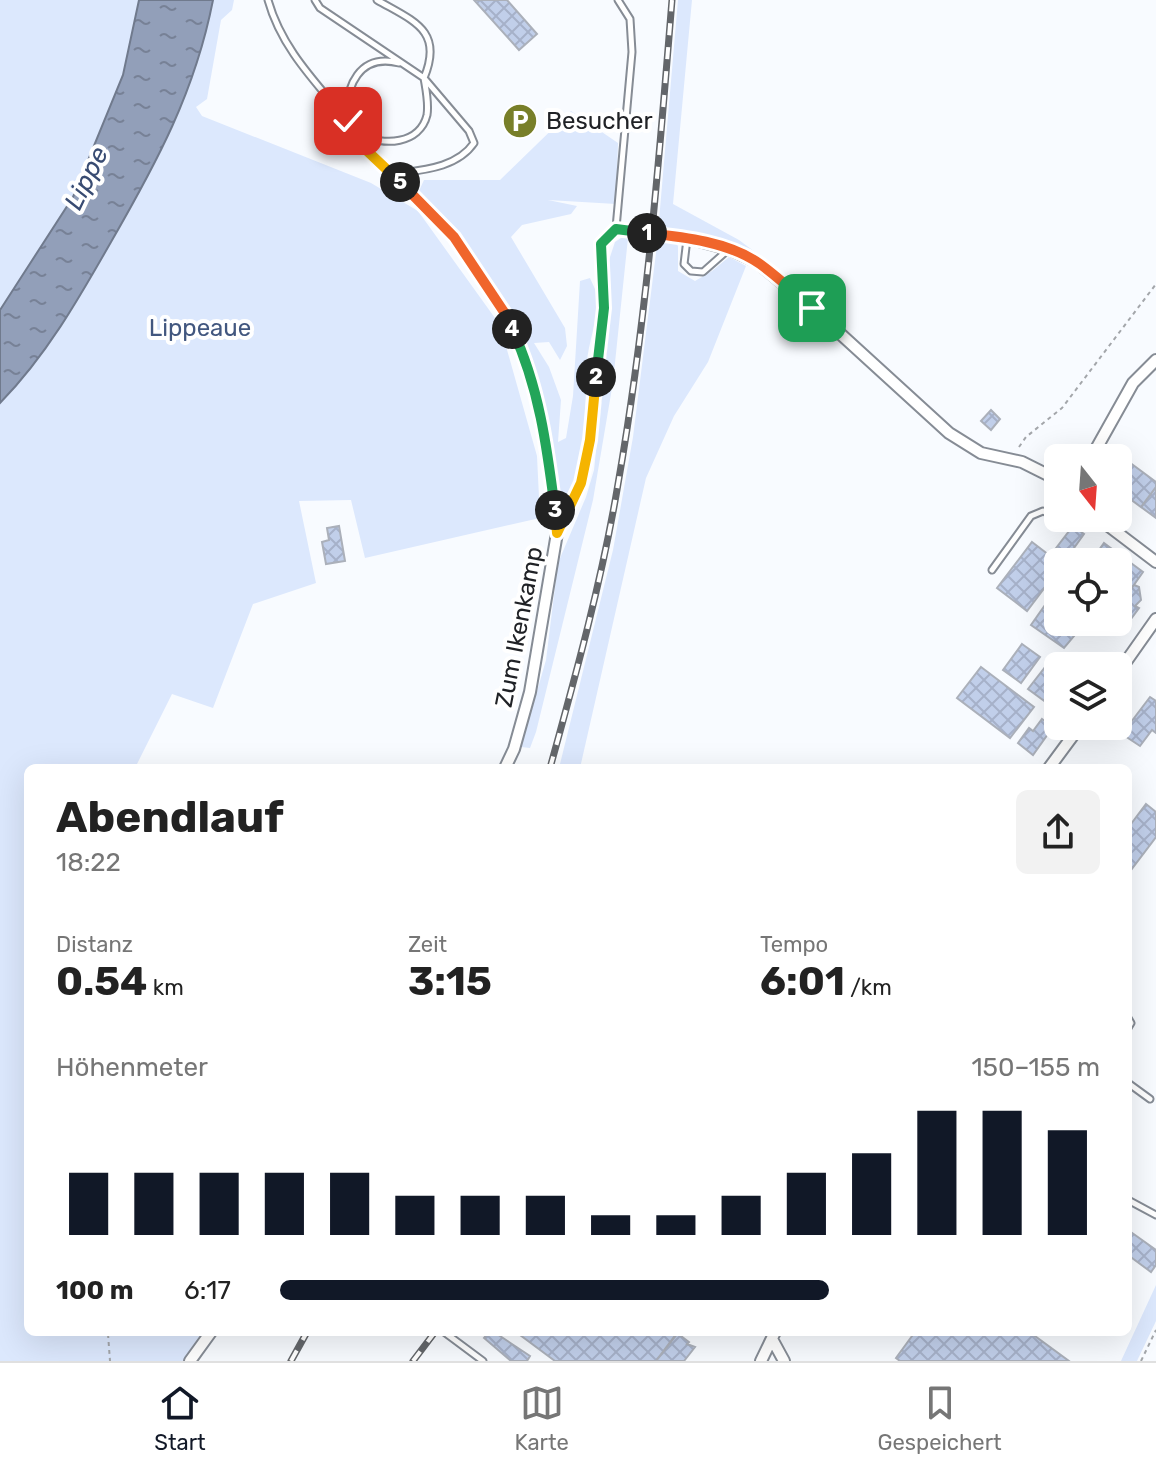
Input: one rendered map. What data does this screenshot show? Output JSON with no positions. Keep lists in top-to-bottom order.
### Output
{
  "streets": {
    "street": ["Zum Ikenkamp"]
  },
  "water": ["Lippe"],
  "parks": ["Lippeaue"],
  "places": {
    "parking": ["Besucher"]
  },
  "north": "bottom",
  "page": {
    "pins": [
      "5",
      "1",
      "4",
      "2",
      "3"
    ],
    "heading": ["Abendlauf", "18:22"],
    "stats": [
      ["Distanz", "0.54 km"],
      ["Zeit", "3:15"],
      ["Tempo", "6:01 /km"]
    ],
    "chart": ["Höhenmeter", "150–155 m"],
    "list": [
      {
        "name": "100 m",
        "note": "6:17"
      }
    ],
    "tabs": ["Start", "Karte", "Gespeichert"]
  }
}
